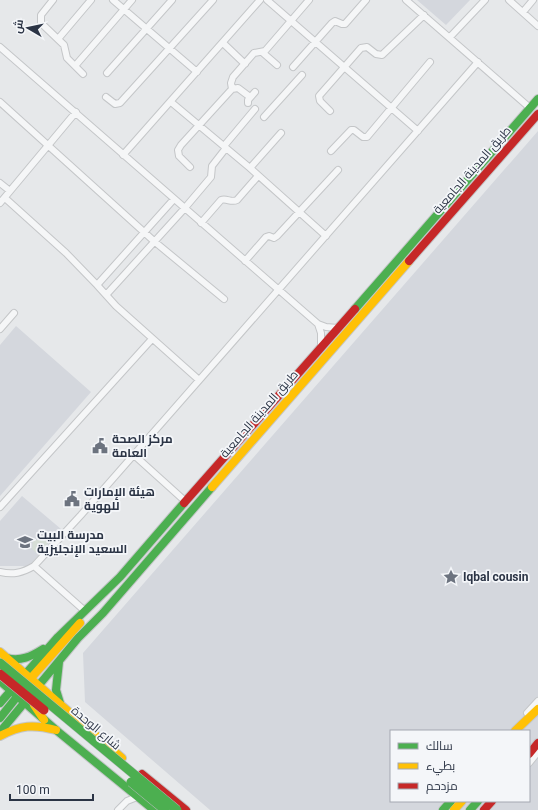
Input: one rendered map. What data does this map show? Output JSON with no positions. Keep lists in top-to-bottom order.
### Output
{
  "streets": {
    "main road": ["طريق المدينة الجامعية", "شارع الوحدة"]
  },
  "places": {
    "public building": ["مركز الصحة العامة", "هيئة الإمارات للهوية"],
    "school or university": ["مدرسة البيت السعيد الإنجليزية"],
    "place": ["Iqbal cousin"]
  },
  "legend": ["سالك", "بطيء", "مزدحم"],
  "scale_bar": "100 m",
  "north": "left"
}
